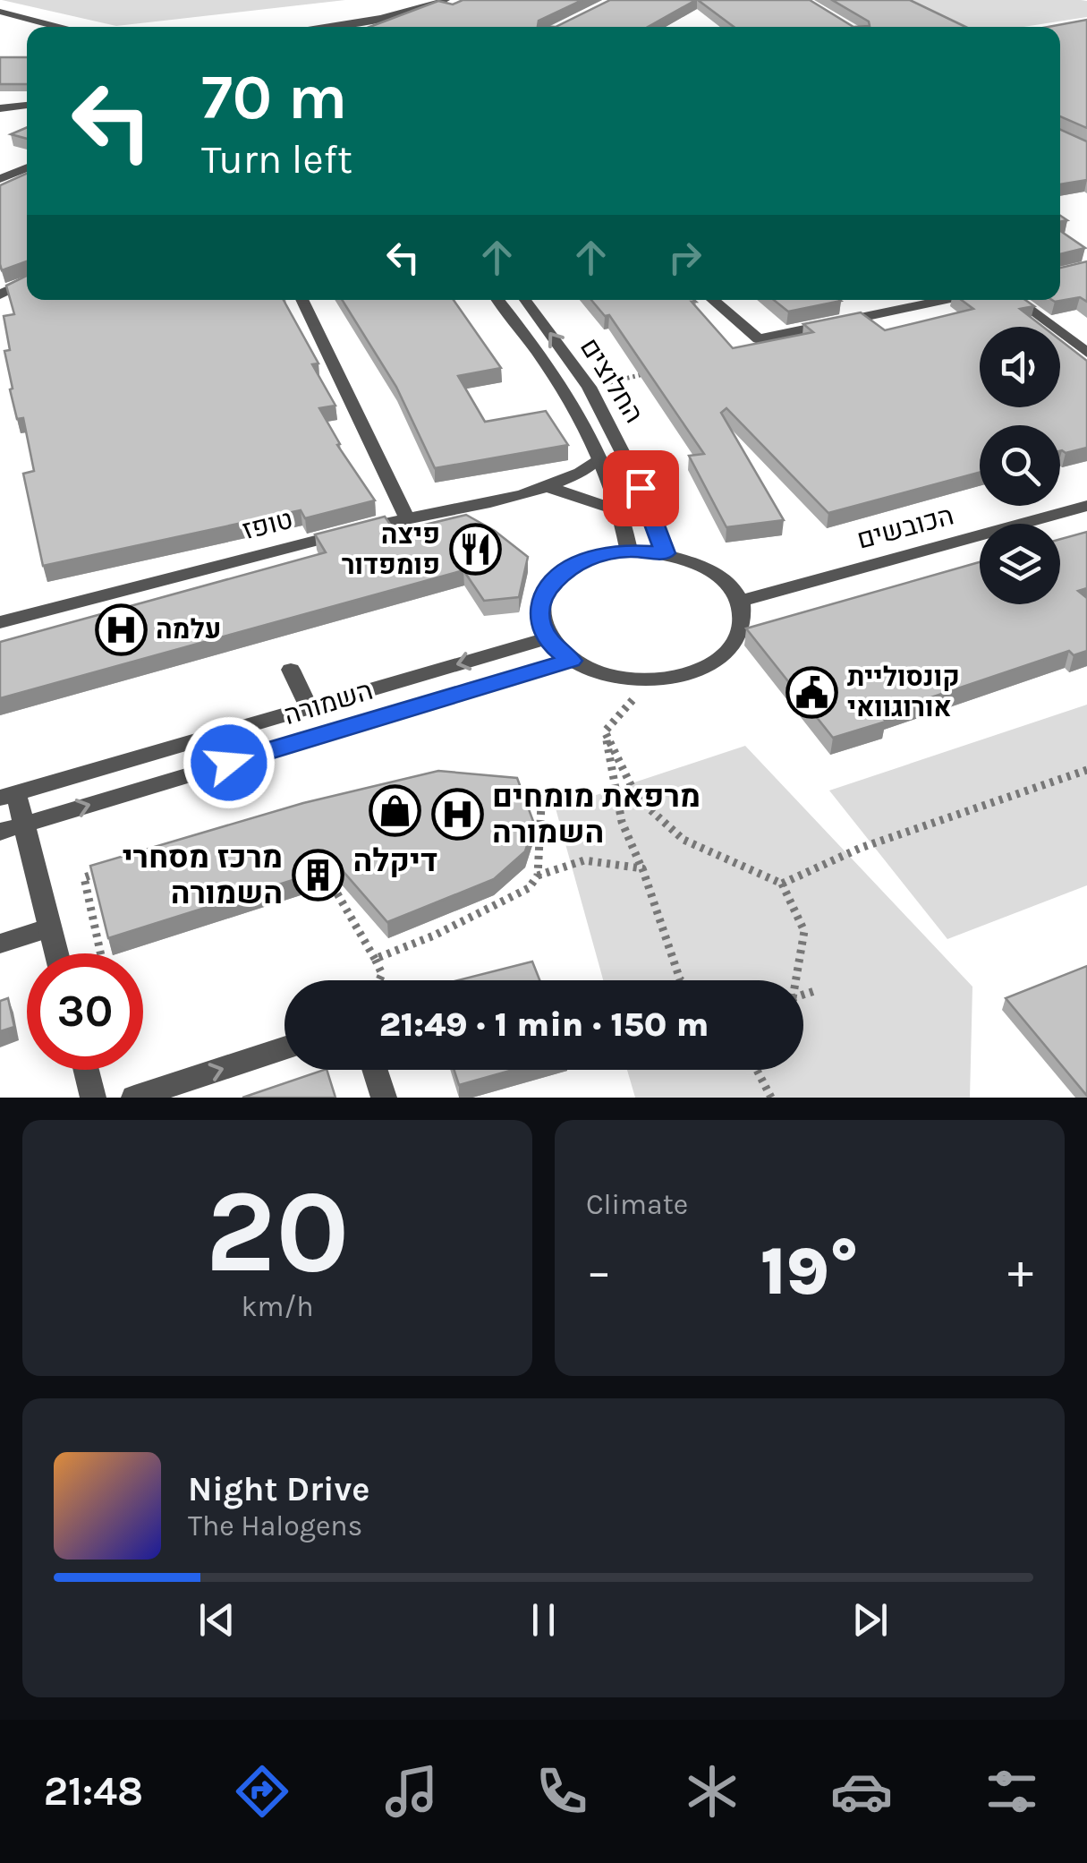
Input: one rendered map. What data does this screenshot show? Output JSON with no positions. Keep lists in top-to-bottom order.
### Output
{
  "streets": {
    "street": [
      "החלוצים",
      "טופז",
      "הכובשים",
      "השמורה"
    ]
  },
  "crossings": [
    ["החלוצים", "טופז"],
    ["החלוצים", "הכובשים"],
    ["החלוצים", "השמורה"],
    ["הכובשים", "השמורה"]
  ],
  "places": {
    "restaurant": ["פיצה פומפדור"],
    "hospital": ["עלמה", "מרפאת מומחים השמורה"],
    "public building": ["קונסוליית אורוגוואי"],
    "shop": ["דיקלה"],
    "building": ["מרכז מסחרי השמורה"]
  },
  "page": {
    "turn": ["70 m", "Turn left"],
    "limit": "30",
    "trip": "21:49 · 1 min · 150 m",
    "tile": [
      ["20", "km/h"],
      "Climate"
    ],
    "heat": ["−", "19°", "+"],
    "song": ["Night Drive", "The Halogens"],
    "tabs": "21:48"
  }
}
